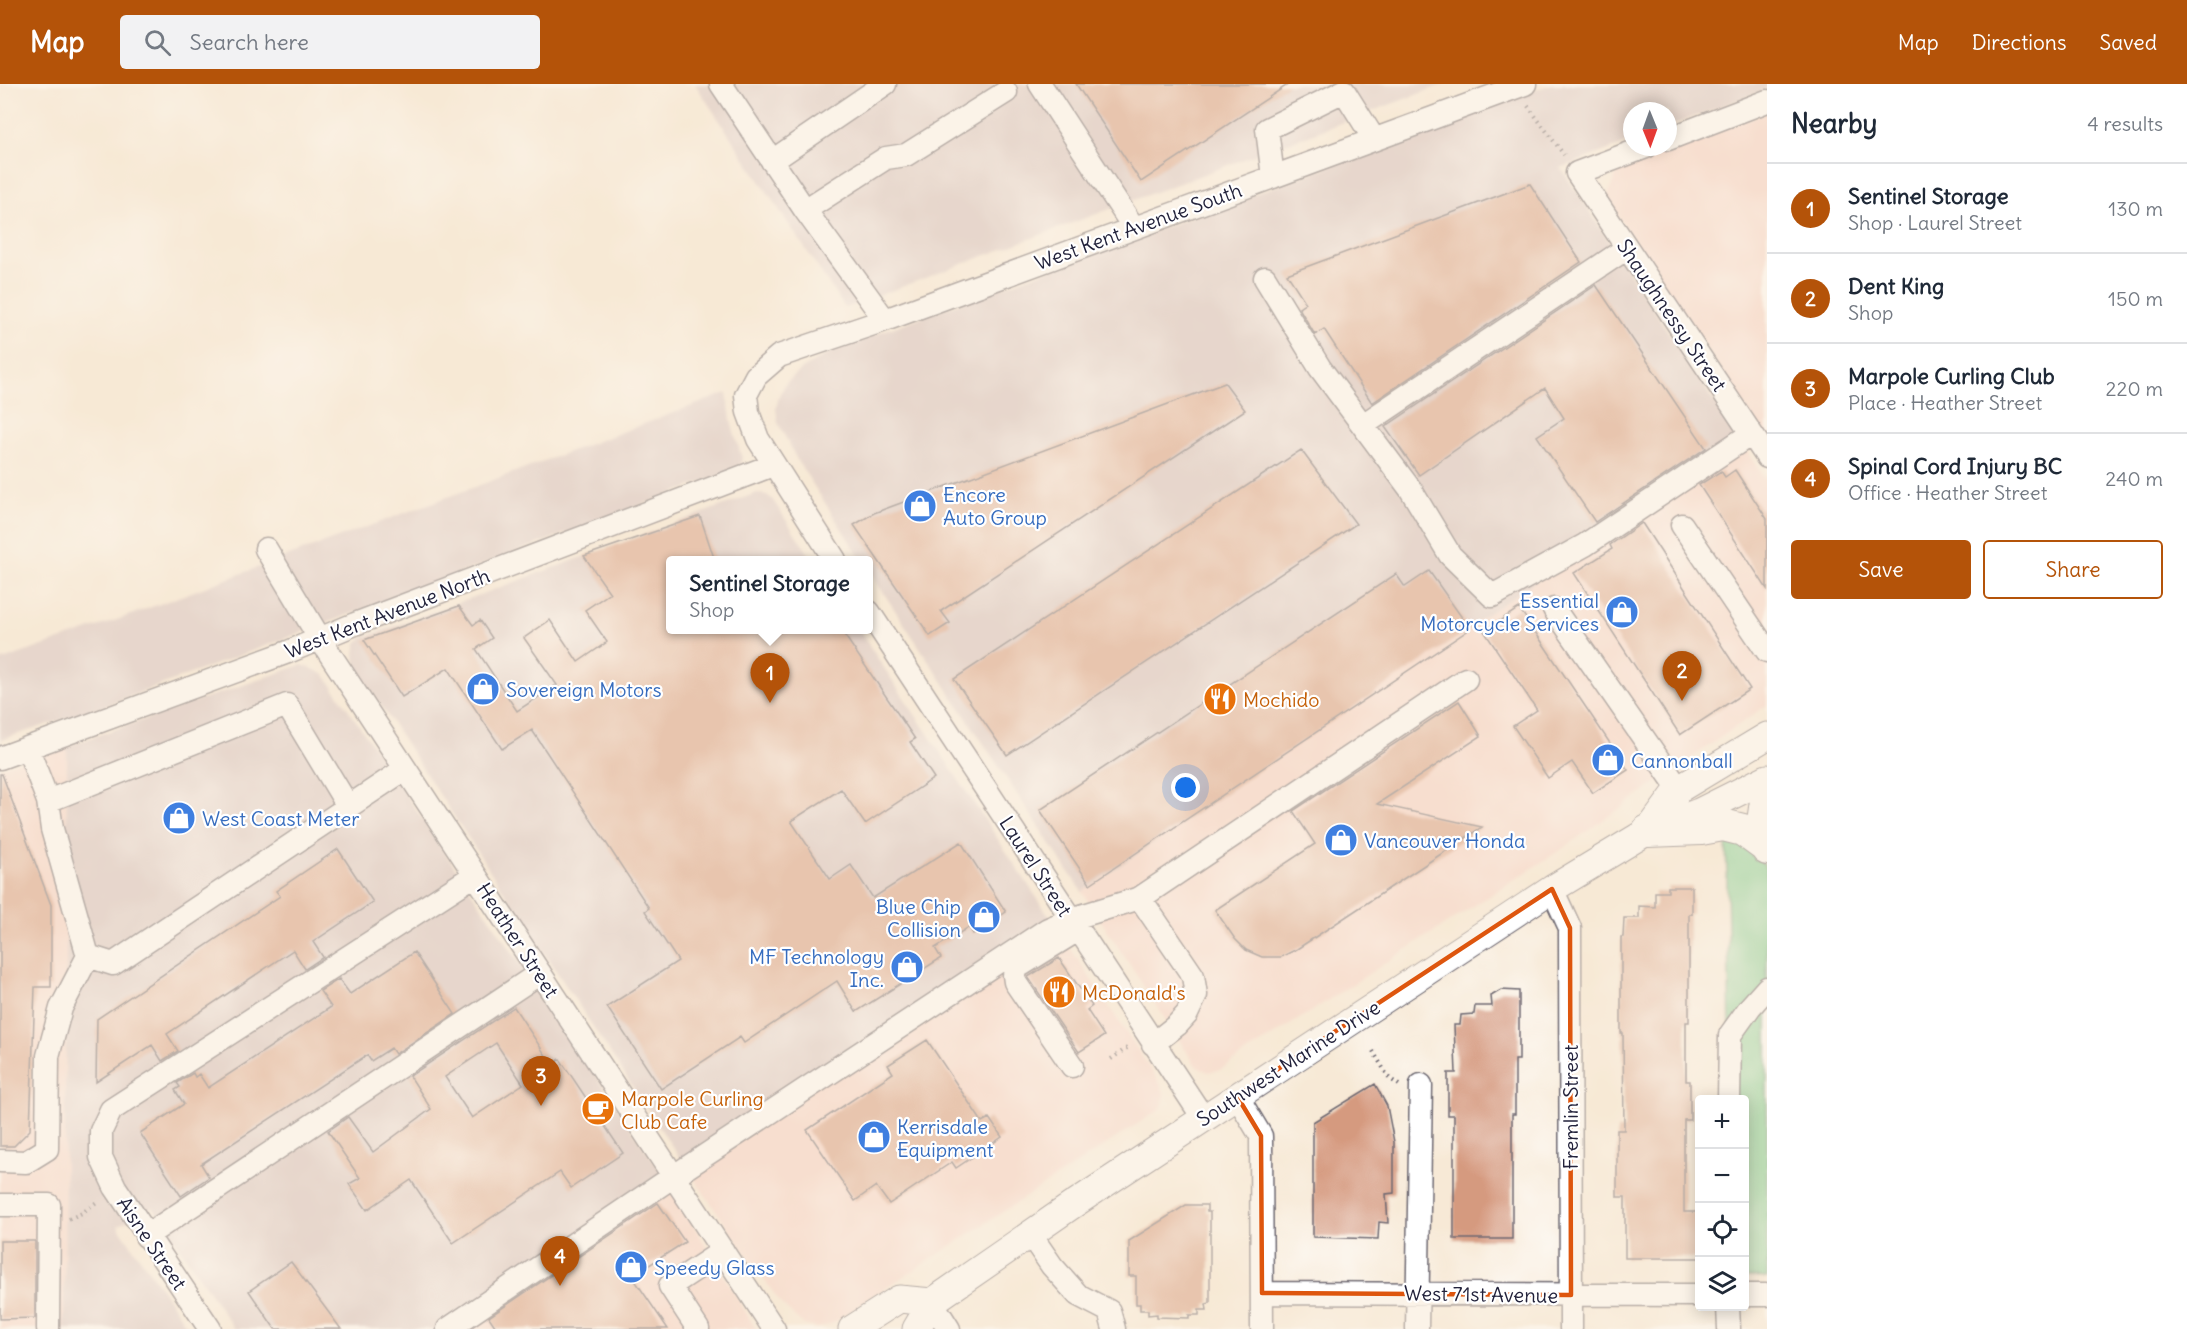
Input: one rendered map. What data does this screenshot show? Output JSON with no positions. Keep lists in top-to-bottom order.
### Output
{
  "streets": {
    "main road": ["Southwest Marine Drive"],
    "street": [
      "West Kent Avenue South",
      "Shaughnessy Street",
      "West Kent Avenue North",
      "Laurel Street",
      "Heather Street",
      "Fremlin Street",
      "Aisne Street",
      "West 71st Avenue"
    ]
  },
  "crossings": [
    ["West Kent Avenue South", "West Kent Avenue North"],
    ["West Kent Avenue North", "Heather Street"],
    ["Laurel Street", "Southwest Marine Drive"],
    ["Heather Street", "Aisne Street"],
    ["Southwest Marine Drive", "Fremlin Street"],
    ["Fremlin Street", "West 71st Avenue"]
  ],
  "places": {
    "shop": [
      "Encore Auto Group",
      "Essential Motorcycle Services",
      "Sovereign Motors",
      "Cannonball",
      "West Coast Meter",
      "Vancouver Honda",
      "Blue Chip Collision",
      "MF Technology Inc.",
      "Kerrisdale Equipment",
      "Speedy Glass"
    ],
    "restaurant": ["Mochido", "McDonald's"],
    "cafe": ["Marpole Curling Club Cafe"]
  },
  "north": "bottom",
  "page": {
    "header": "Map",
    "search": "Search here",
    "nav": ["Map", "Directions", "Saved"],
    "heading": ["Nearby", "4 results"],
    "list": [
      {
        "mark": "1",
        "name": "Sentinel Storage",
        "note": "Shop · Laurel Street",
        "value": "130 m"
      },
      {
        "mark": "2",
        "name": "Dent King",
        "note": "Shop",
        "value": "150 m"
      },
      {
        "mark": "3",
        "name": "Marpole Curling Club",
        "note": "Place · Heather Street",
        "value": "220 m"
      },
      {
        "mark": "4",
        "name": "Spinal Cord Injury BC",
        "note": "Office · Heather Street",
        "value": "240 m"
      }
    ],
    "buttons": ["Save", "Share"],
    "popup": ["Sentinel Storage", "Shop"],
    "pins": [
      "2",
      "1",
      "3",
      "4"
    ],
    "map_buttons": ["+", "−"]
  }
}
